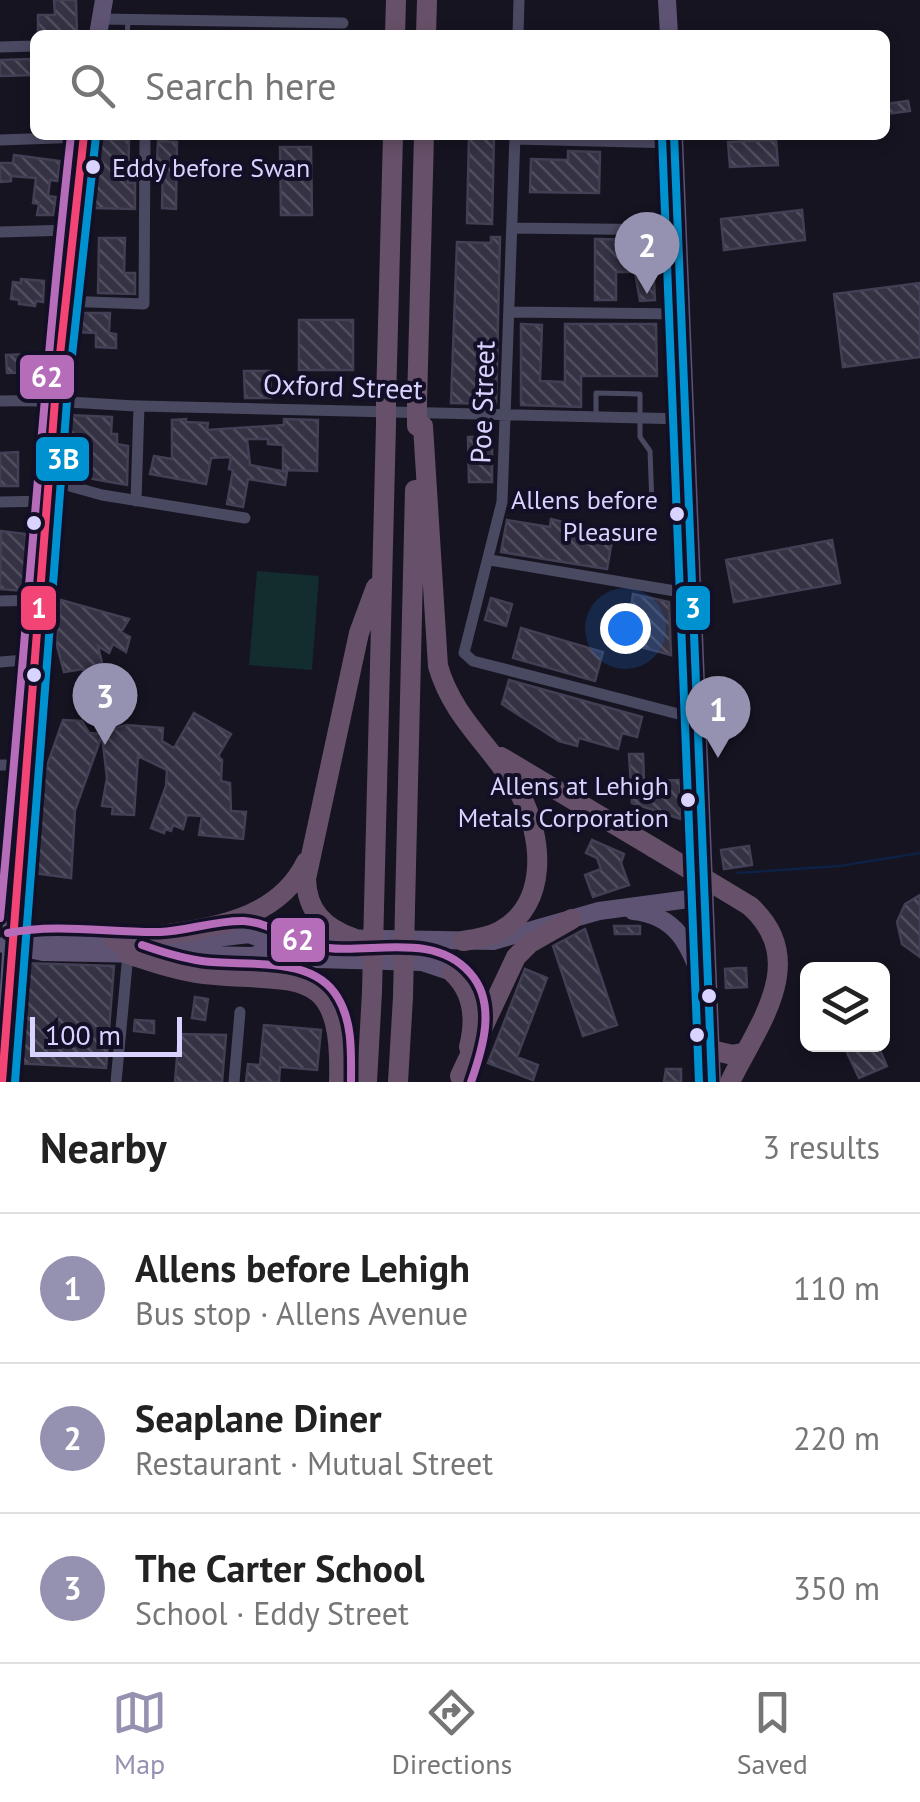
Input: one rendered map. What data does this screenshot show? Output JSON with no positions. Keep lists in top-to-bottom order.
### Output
{
  "streets": {
    "street": ["Oxford Street", "Poe Street"]
  },
  "crossings": [
    ["Oxford Street", "Poe Street"]
  ],
  "places": ["Eddy before Swan", "Allens before Pleasure", "Allens at Lehigh Metals Corporation"],
  "lines": [
    "transit line 1",
    "transit line 3B",
    "transit line 62",
    "transit line 3"
  ],
  "scale_bar": "100 m",
  "page": {
    "search": "Search here",
    "pins": ["2", "3", "1"],
    "scale": "100 m",
    "heading": ["Nearby", "3 results"],
    "list": [
      {
        "mark": "1",
        "name": "Allens before Lehigh",
        "note": "Bus stop · Allens Avenue",
        "value": "110 m"
      },
      {
        "mark": "2",
        "name": "Seaplane Diner",
        "note": "Restaurant · Mutual Street",
        "value": "220 m"
      },
      {
        "mark": "3",
        "name": "The Carter School",
        "note": "School · Eddy Street",
        "value": "350 m"
      }
    ],
    "nav": ["Map", "Directions", "Saved"]
  }
}
